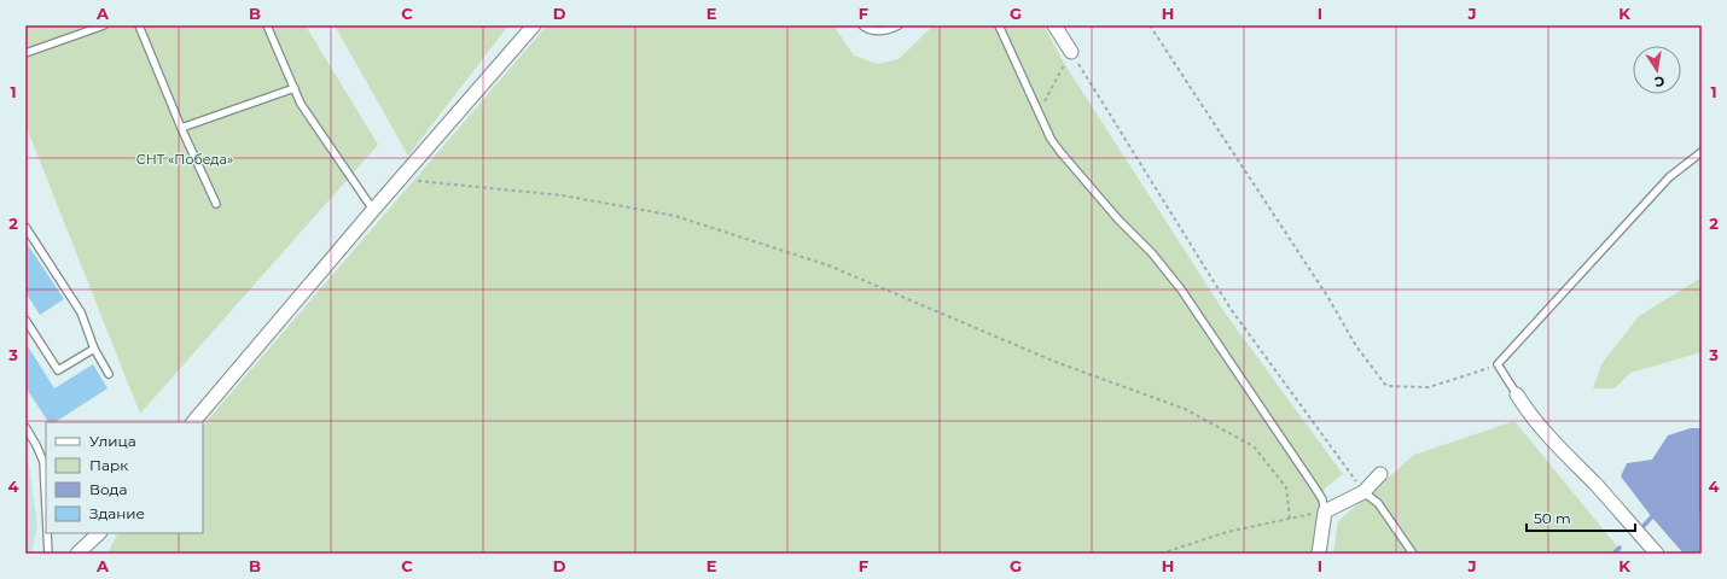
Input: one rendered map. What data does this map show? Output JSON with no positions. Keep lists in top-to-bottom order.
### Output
{
  "parks": ["СНТ «Победа»"],
  "legend": [
    "Улица",
    "Парк",
    "Вода",
    "Здание"
  ],
  "scale_bar": "50 m",
  "north": "bottom",
  "grid": {
    "columns": [
      "A",
      "B",
      "C",
      "D",
      "E",
      "F",
      "G",
      "H",
      "I",
      "J",
      "K"
    ],
    "rows": [
      "1",
      "2",
      "3",
      "4"
    ]
  }
}
